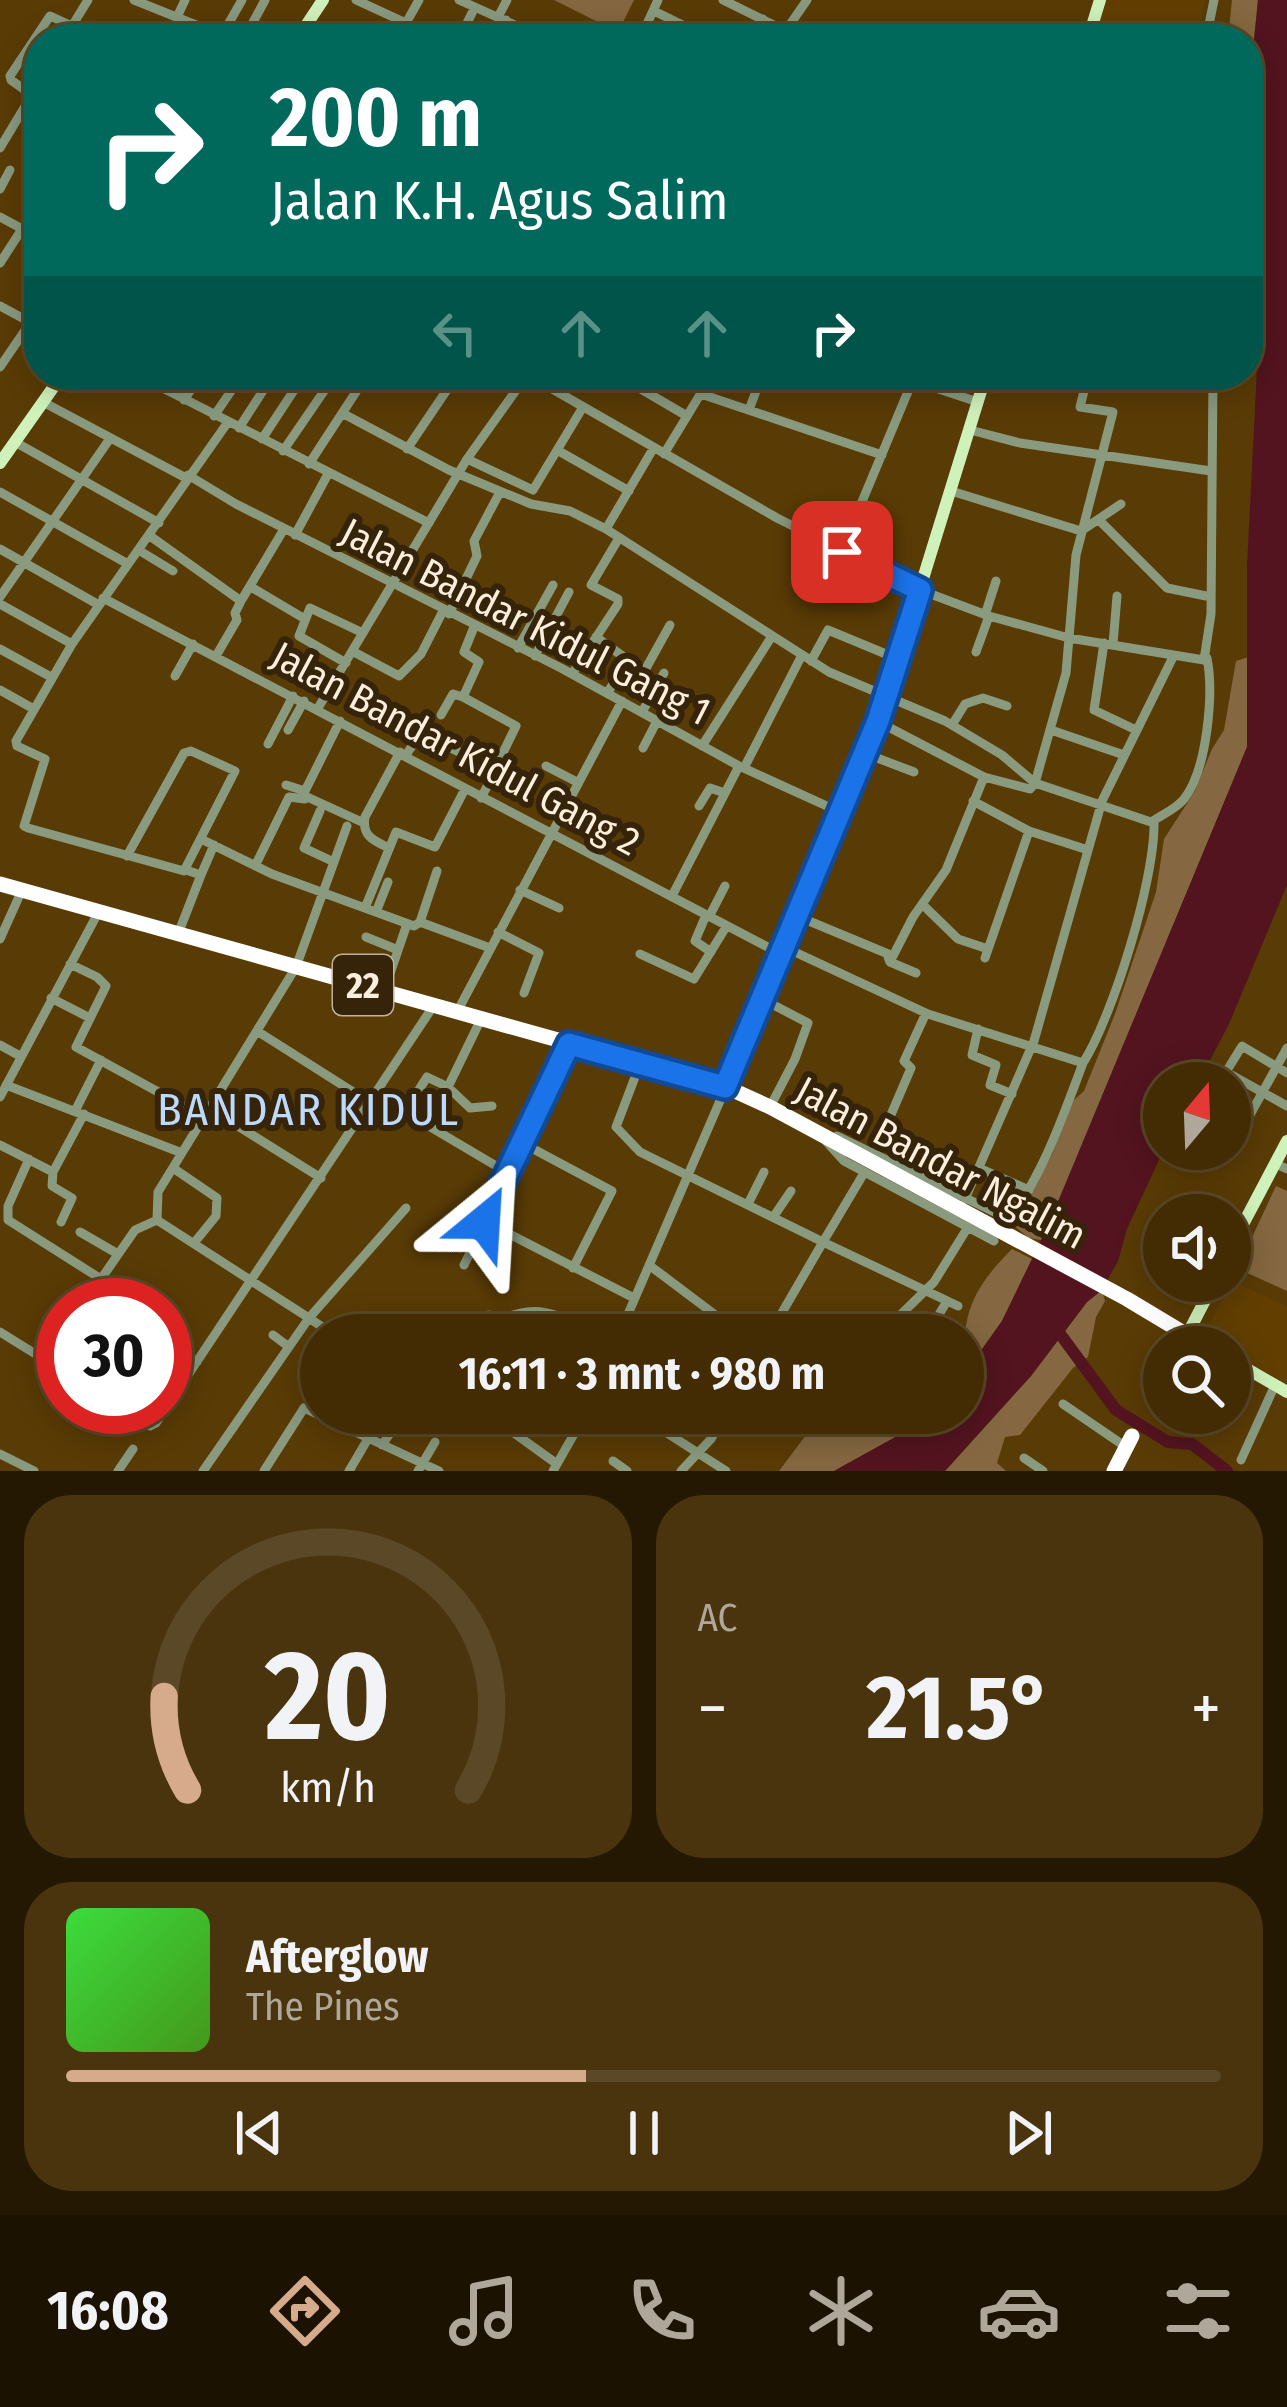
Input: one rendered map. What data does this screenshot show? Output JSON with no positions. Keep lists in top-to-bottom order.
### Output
{
  "streets": {
    "highway": ["22", "Jalan Bandar Ngalim"],
    "street": ["Jalan Bandar Kidul Gang 1", "Jalan Bandar Kidul Gang 2"]
  },
  "crossings": [
    ["22", "Jalan Bandar Ngalim"]
  ],
  "districts": ["BANDAR KIDUL"],
  "north": "top",
  "page": {
    "turn": ["200 m", "Jalan K.H. Agus Salim"],
    "limit": "30",
    "trip": "16:11 · 3 mnt · 980 m",
    "tile": "AC",
    "heat": ["−", "21.5°", "+"],
    "song": ["Afterglow", "The Pines"],
    "tabs": "16:08",
    "gauge": ["20", "km/h"]
  }
}
